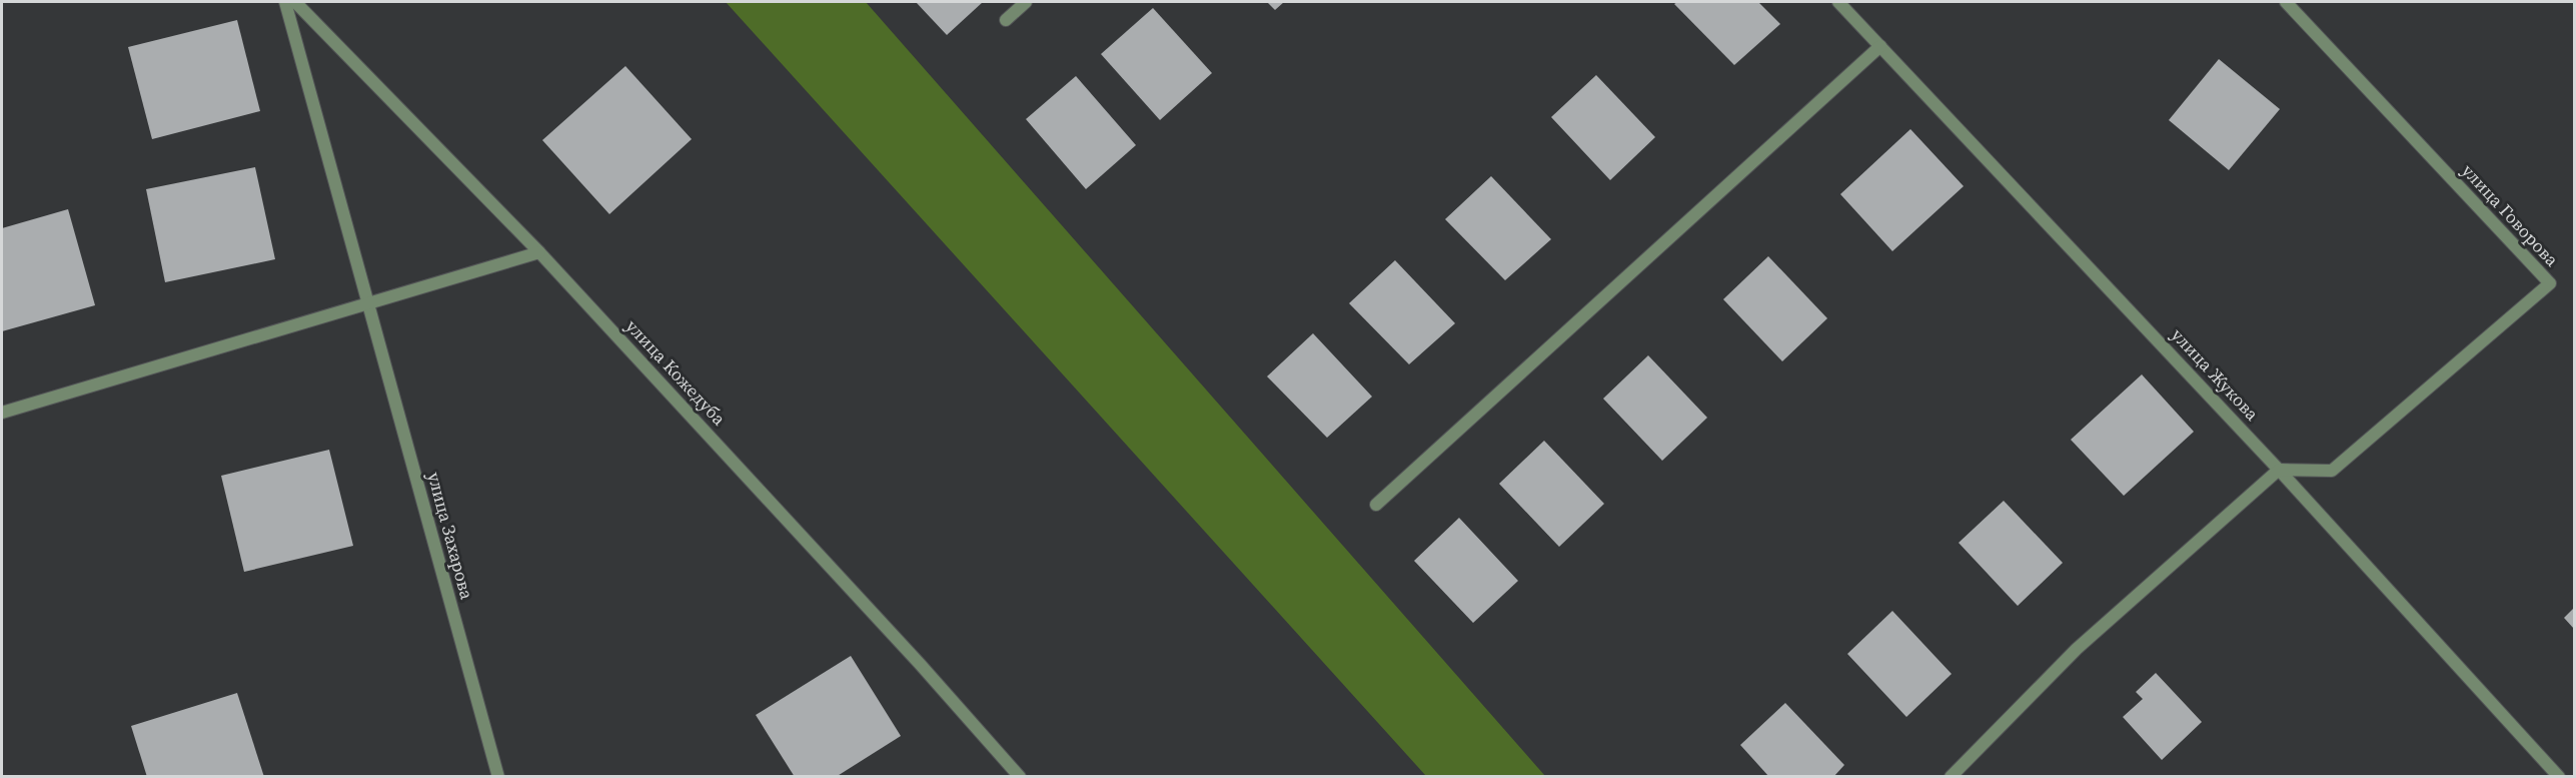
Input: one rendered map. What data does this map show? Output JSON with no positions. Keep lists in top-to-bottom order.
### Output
{
  "streets": {
    "street": [
      "улица Говорова",
      "улица Кожедуба",
      "улица Жукова",
      "улица Захарова"
    ]
  },
  "crossings": [
    ["улица Говорова", "улица Жукова"]
  ]
}
